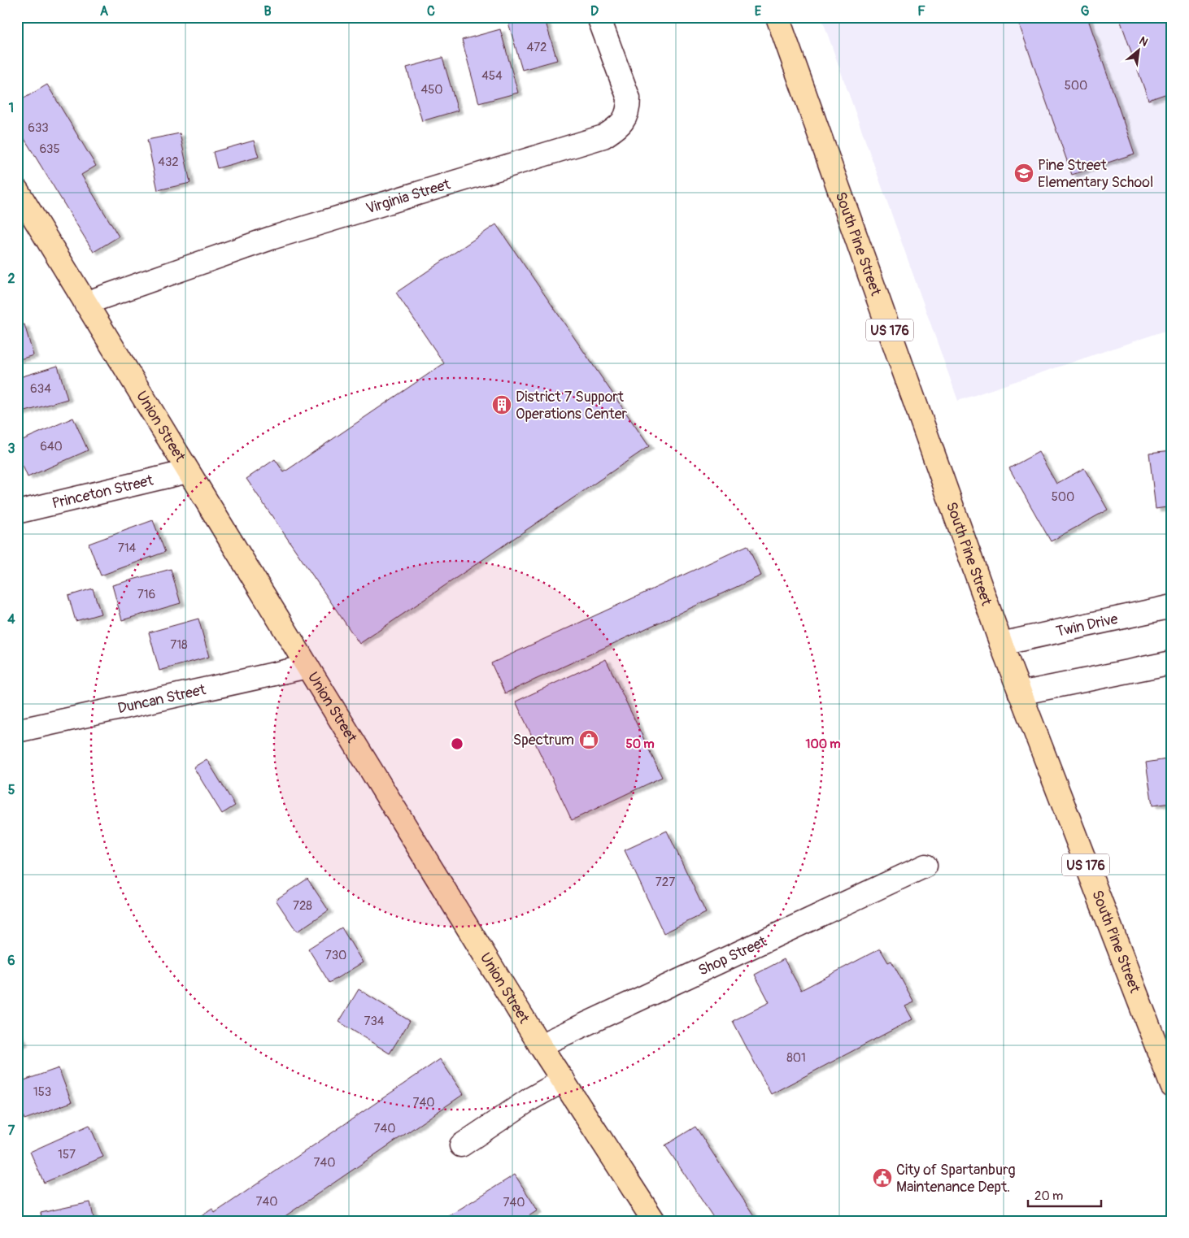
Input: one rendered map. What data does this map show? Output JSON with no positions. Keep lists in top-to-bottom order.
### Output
{
  "streets": {
    "main road": ["South Pine Street", "US 176", "Union Street"],
    "street": [
      "Virginia Street",
      "Princeton Street",
      "Twin Drive",
      "Duncan Street",
      "Shop Street"
    ]
  },
  "crossings": [
    ["Virginia Street", "Union Street"],
    ["South Pine Street", "Twin Drive"],
    ["Union Street", "Princeton Street"],
    ["Union Street", "Duncan Street"],
    ["Union Street", "Shop Street"]
  ],
  "places": {
    "school or university": ["Pine Street Elementary School"],
    "building": ["District 7 Support Operations Center"],
    "shop": ["Spectrum"],
    "public building": ["City of Spartanburg Maintenance Dept."]
  },
  "house_numbers": [
    "472",
    "454",
    "500",
    "450",
    "633",
    "635",
    "432",
    "634",
    "640",
    "500",
    "714",
    "716",
    "718",
    "727",
    "728",
    "730",
    "734",
    "801",
    "153",
    "740",
    "740",
    "157",
    "740",
    "740",
    "740"
  ],
  "scale_bar": "20 m",
  "north": "top right",
  "grid": {
    "columns": [
      "A",
      "B",
      "C",
      "D",
      "E",
      "F",
      "G"
    ],
    "rows": [
      "1",
      "2",
      "3",
      "4",
      "5",
      "6",
      "7"
    ]
  },
  "rings": ["50 m", "100 m"]
}
